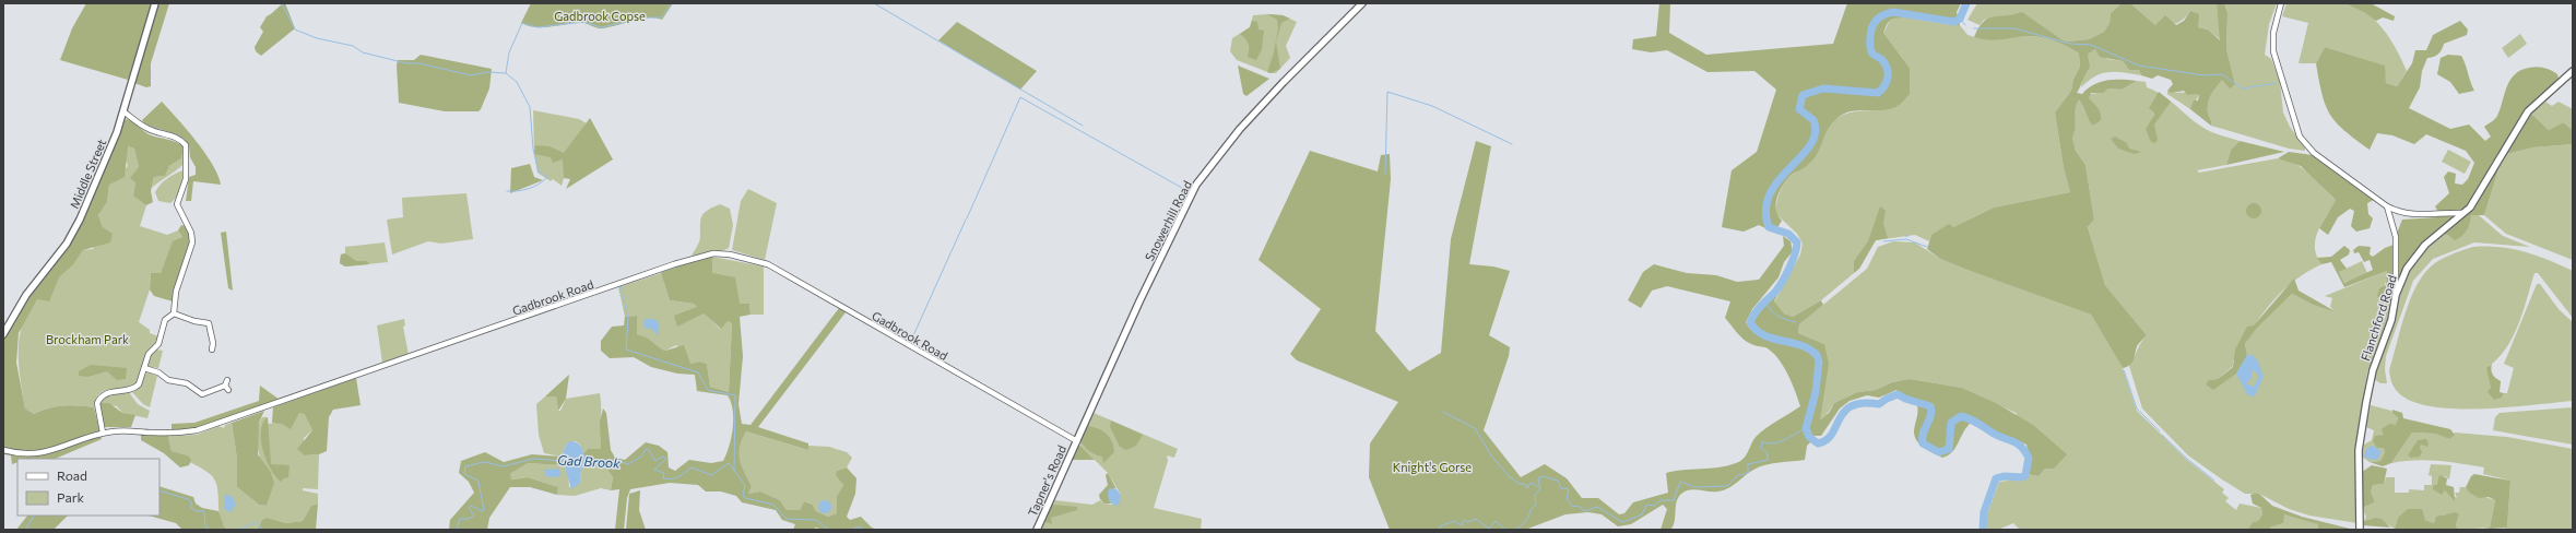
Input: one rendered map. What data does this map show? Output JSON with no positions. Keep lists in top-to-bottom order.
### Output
{
  "streets": {
    "street": [
      "Middle Street",
      "Snowerhill Road",
      "Gadbrook Road",
      "Flanchford Road",
      "Tapner's Road"
    ]
  },
  "crossings": [
    ["Snowerhill Road", "Gadbrook Road"],
    ["Snowerhill Road", "Tapner's Road"],
    ["Gadbrook Road", "Tapner's Road"]
  ],
  "water": ["Gad Brook"],
  "parks": ["Gadbrook Copse", "Brockham Park", "Knight's Gorse"],
  "legend": ["Road", "Park"]
}
